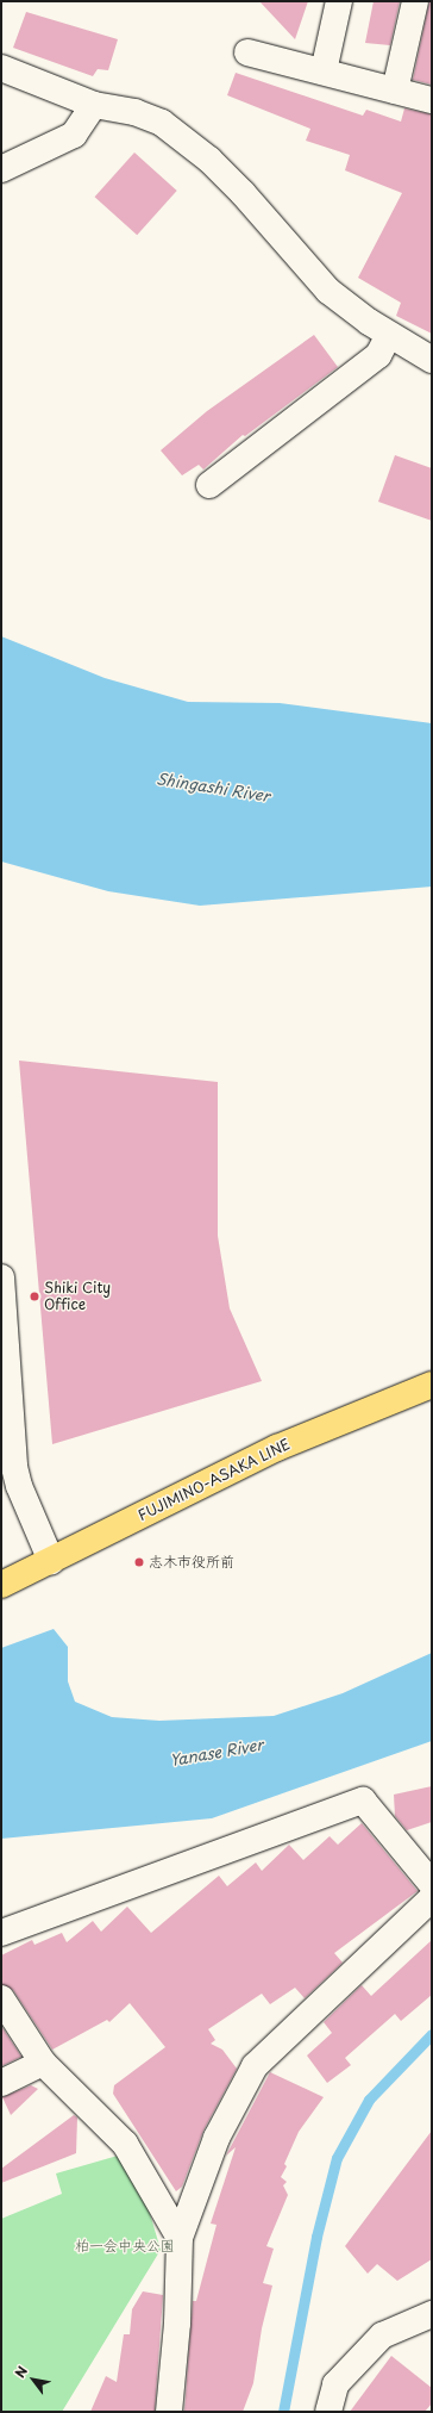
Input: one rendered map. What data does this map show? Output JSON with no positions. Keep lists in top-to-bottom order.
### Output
{
  "streets": {
    "main road": ["FUJIMINO-ASAKA LINE"]
  },
  "water": ["Shingashi River", "Yanase River"],
  "parks": ["柏一会中央公園"],
  "places": ["Shiki City Office", "志木市役所前"],
  "north": "top left"
}
